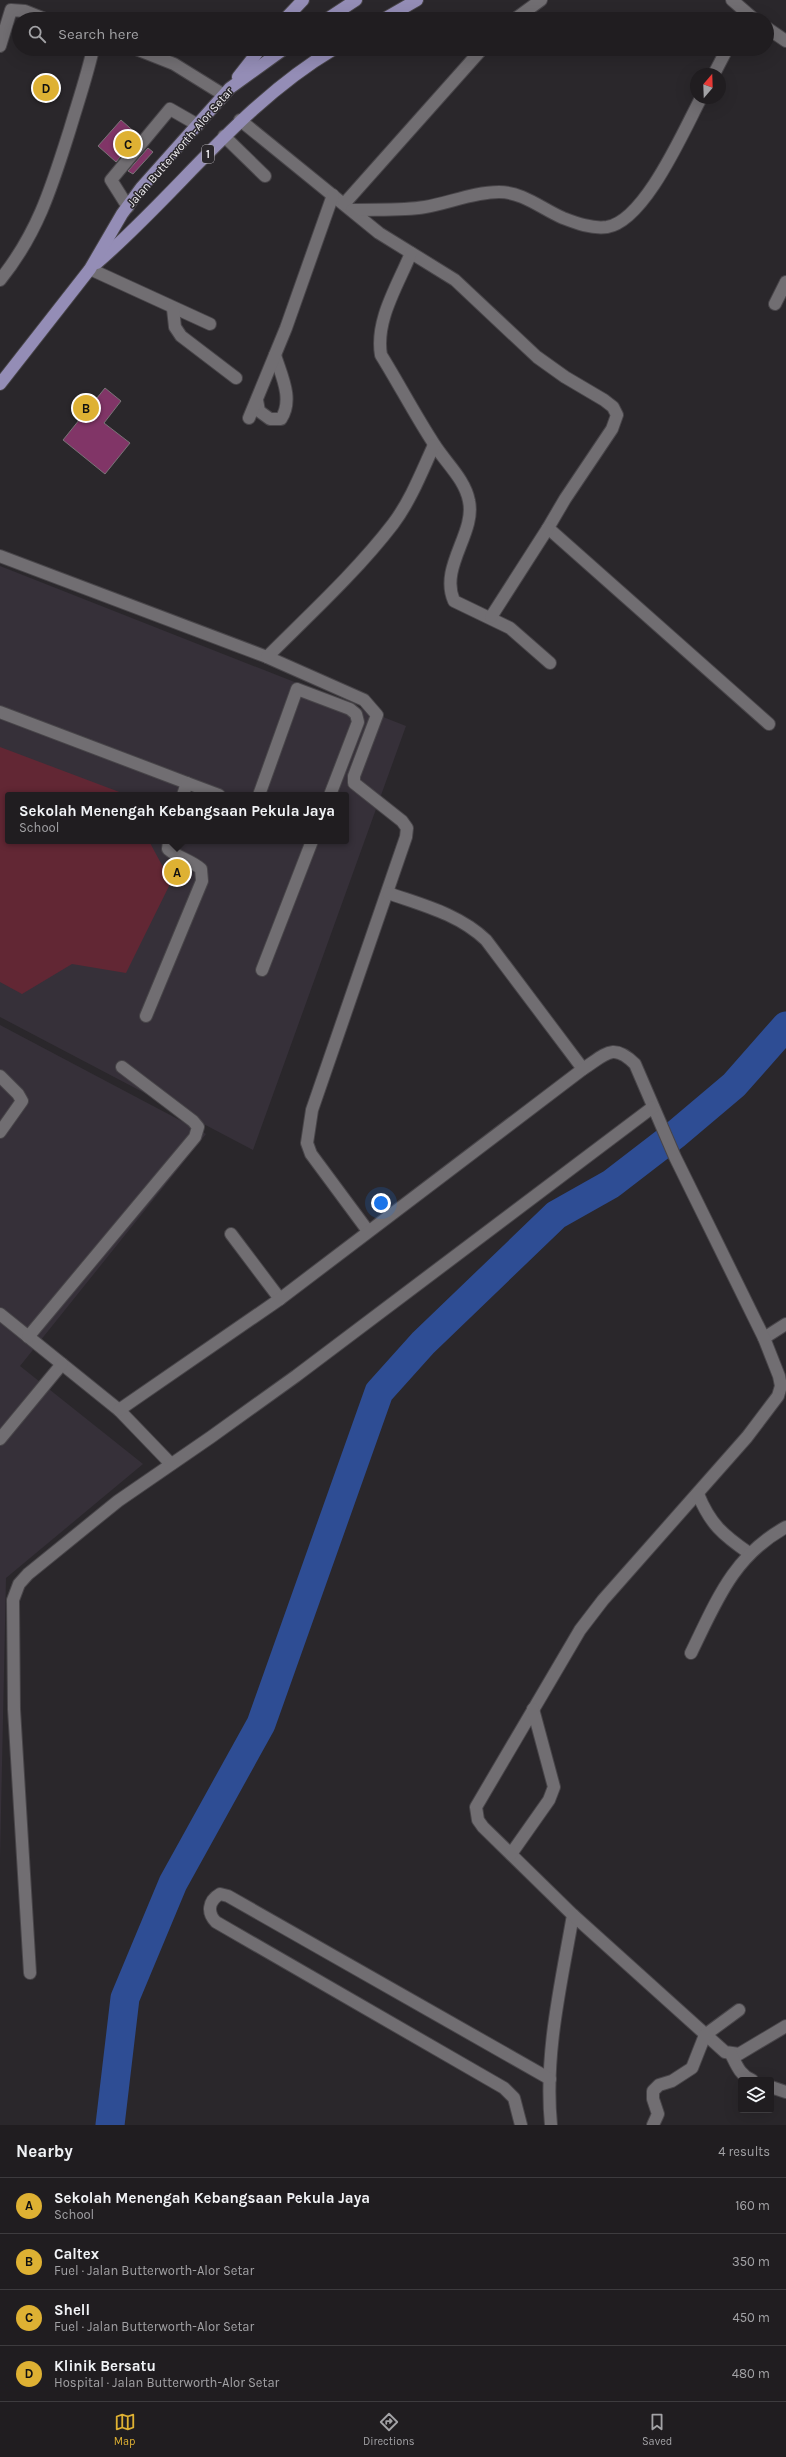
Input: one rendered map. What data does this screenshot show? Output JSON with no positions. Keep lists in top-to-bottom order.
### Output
{
  "streets": {
    "main road": ["Jalan Butterworth-Alor Setar", "1"]
  },
  "crossings": [
    ["Jalan Butterworth-Alor Setar", "1"]
  ],
  "north": "top",
  "page": {
    "search": "Search here",
    "pins": [
      "D",
      "C",
      "B",
      "A"
    ],
    "popup": ["Sekolah Menengah Kebangsaan Pekula Jaya", "School"],
    "heading": ["Nearby", "4 results"],
    "list": [
      {
        "mark": "A",
        "name": "Sekolah Menengah Kebangsaan Pekula Jaya",
        "note": "School",
        "value": "160 m"
      },
      {
        "mark": "B",
        "name": "Caltex",
        "note": "Fuel · Jalan Butterworth-Alor Setar",
        "value": "350 m"
      },
      {
        "mark": "C",
        "name": "Shell",
        "note": "Fuel · Jalan Butterworth-Alor Setar",
        "value": "450 m"
      },
      {
        "mark": "D",
        "name": "Klinik Bersatu",
        "note": "Hospital · Jalan Butterworth-Alor Setar",
        "value": "480 m"
      }
    ],
    "nav": ["Map", "Directions", "Saved"]
  }
}
